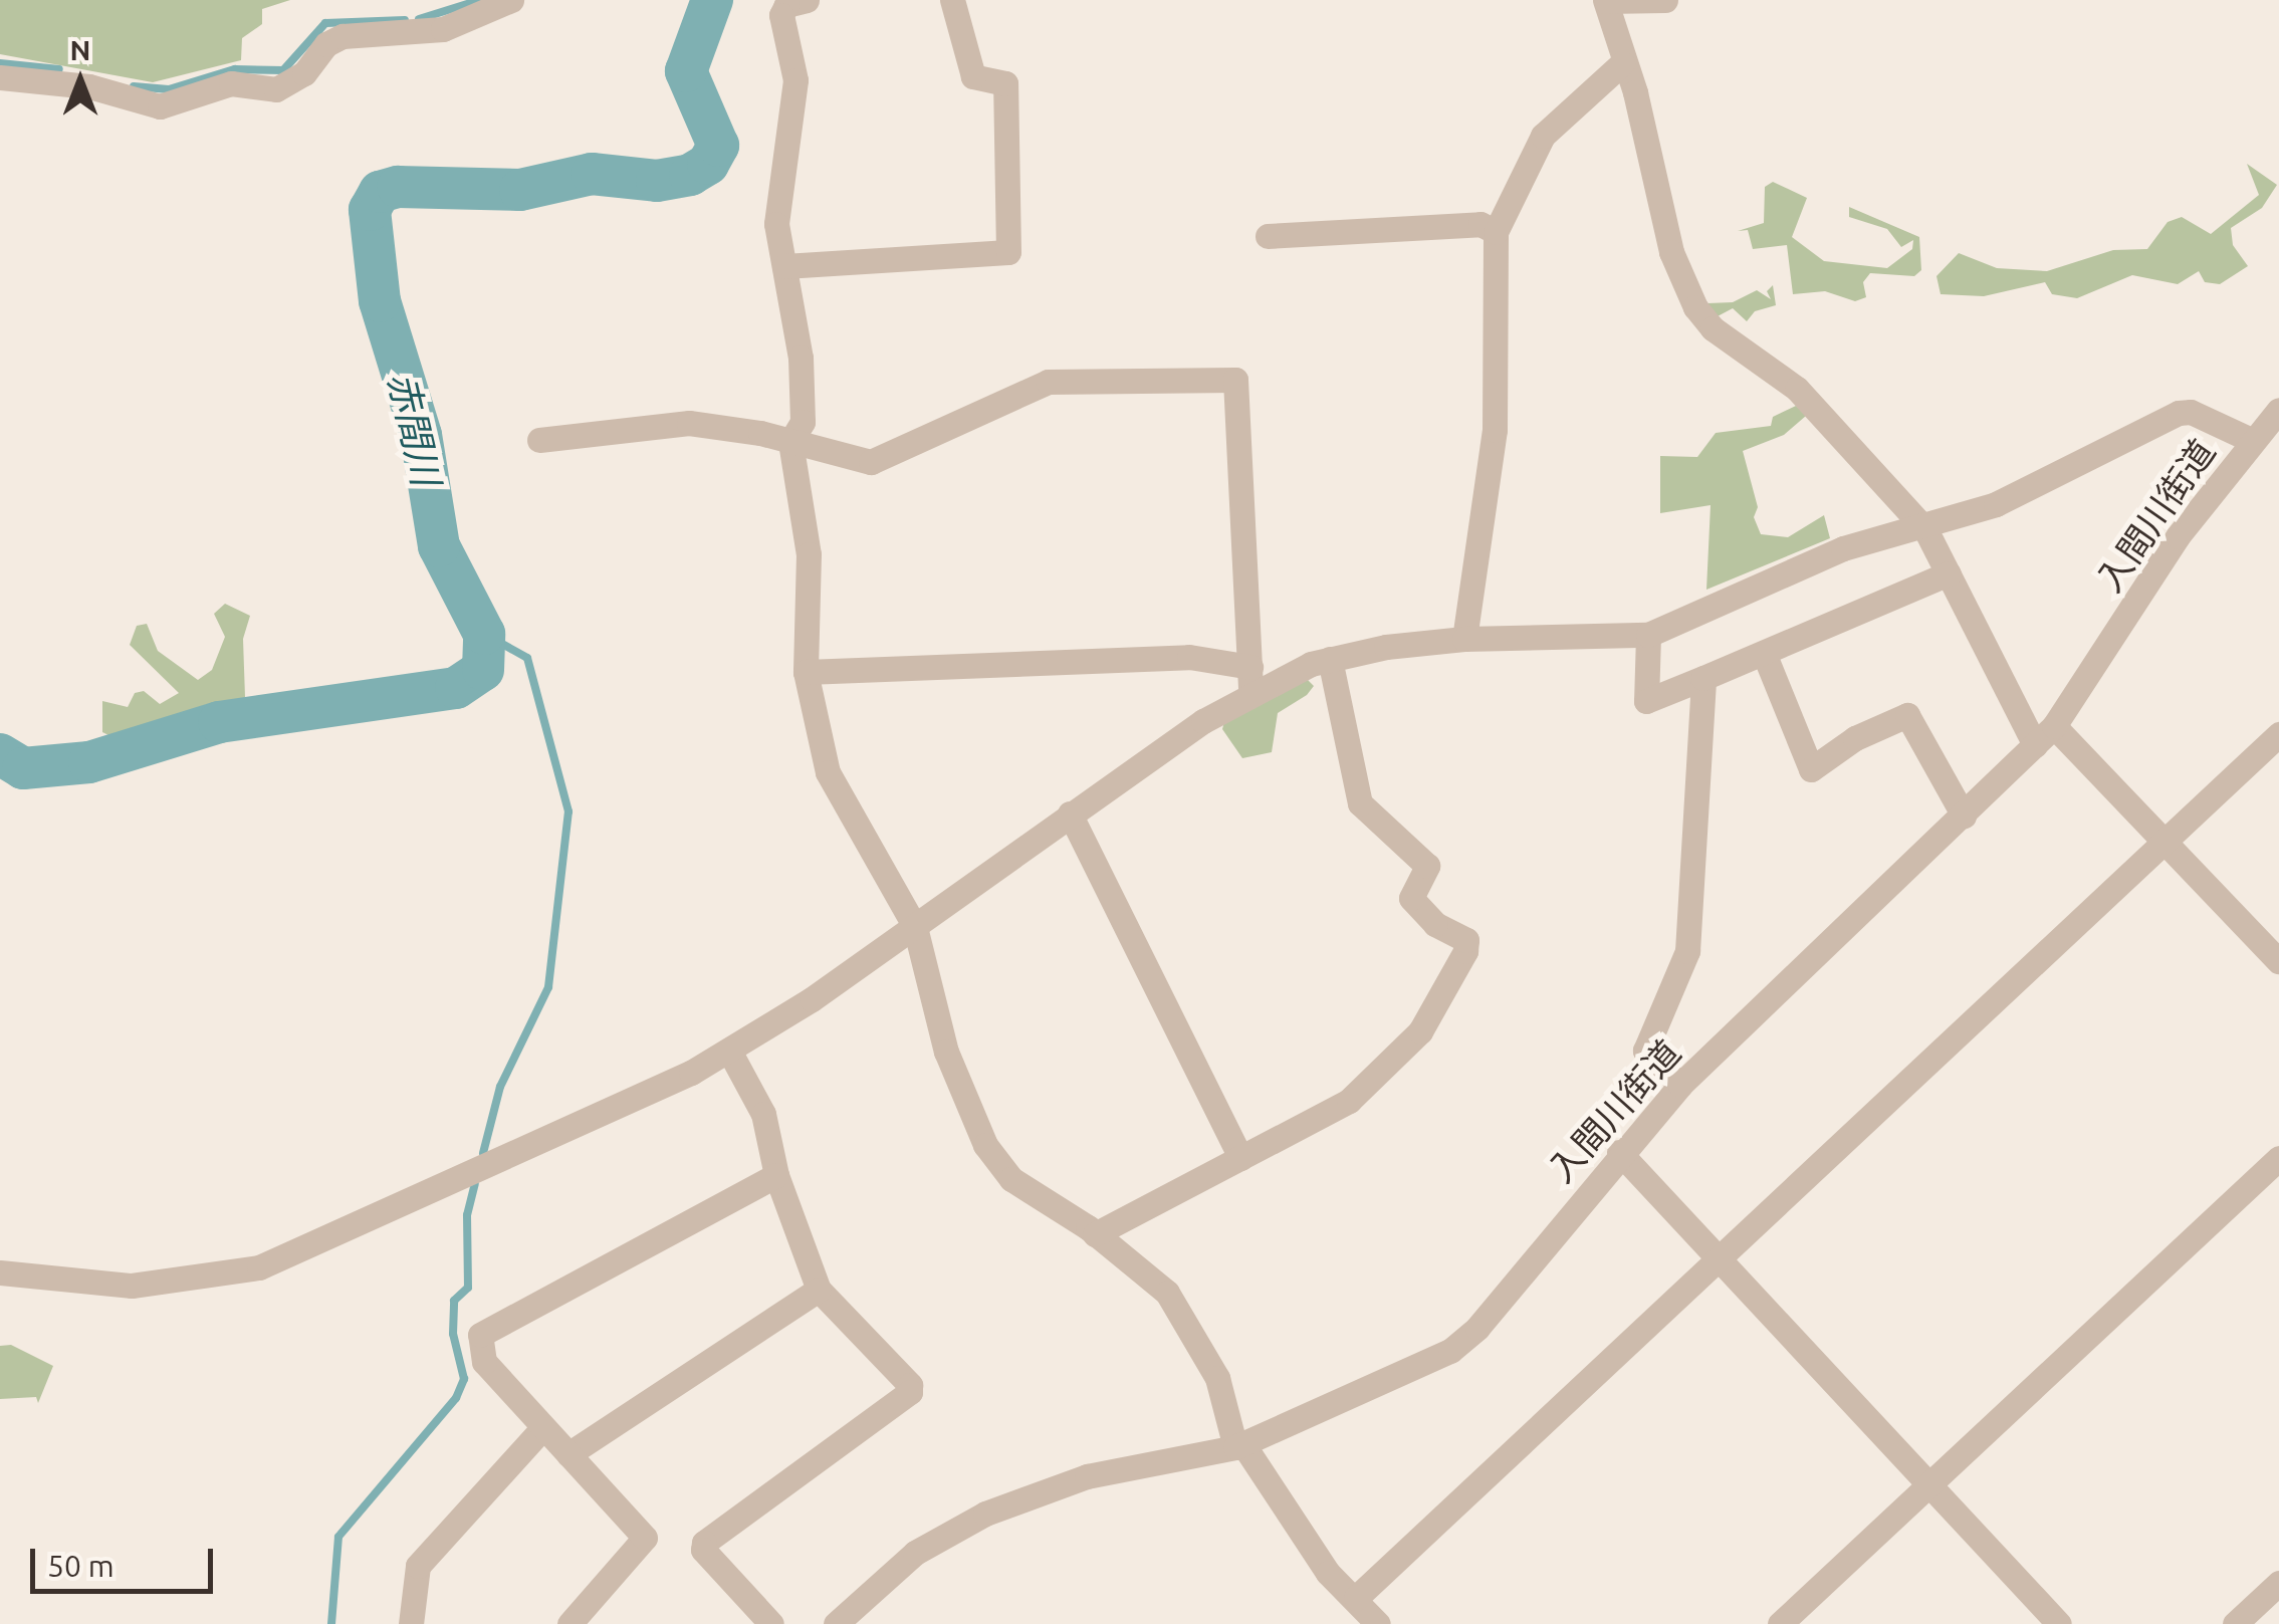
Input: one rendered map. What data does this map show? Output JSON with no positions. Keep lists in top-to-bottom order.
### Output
{
  "streets": {
    "street": ["入間川街道"]
  },
  "water": ["赤間川"],
  "scale_bar": "50 m",
  "north": "top"
}
